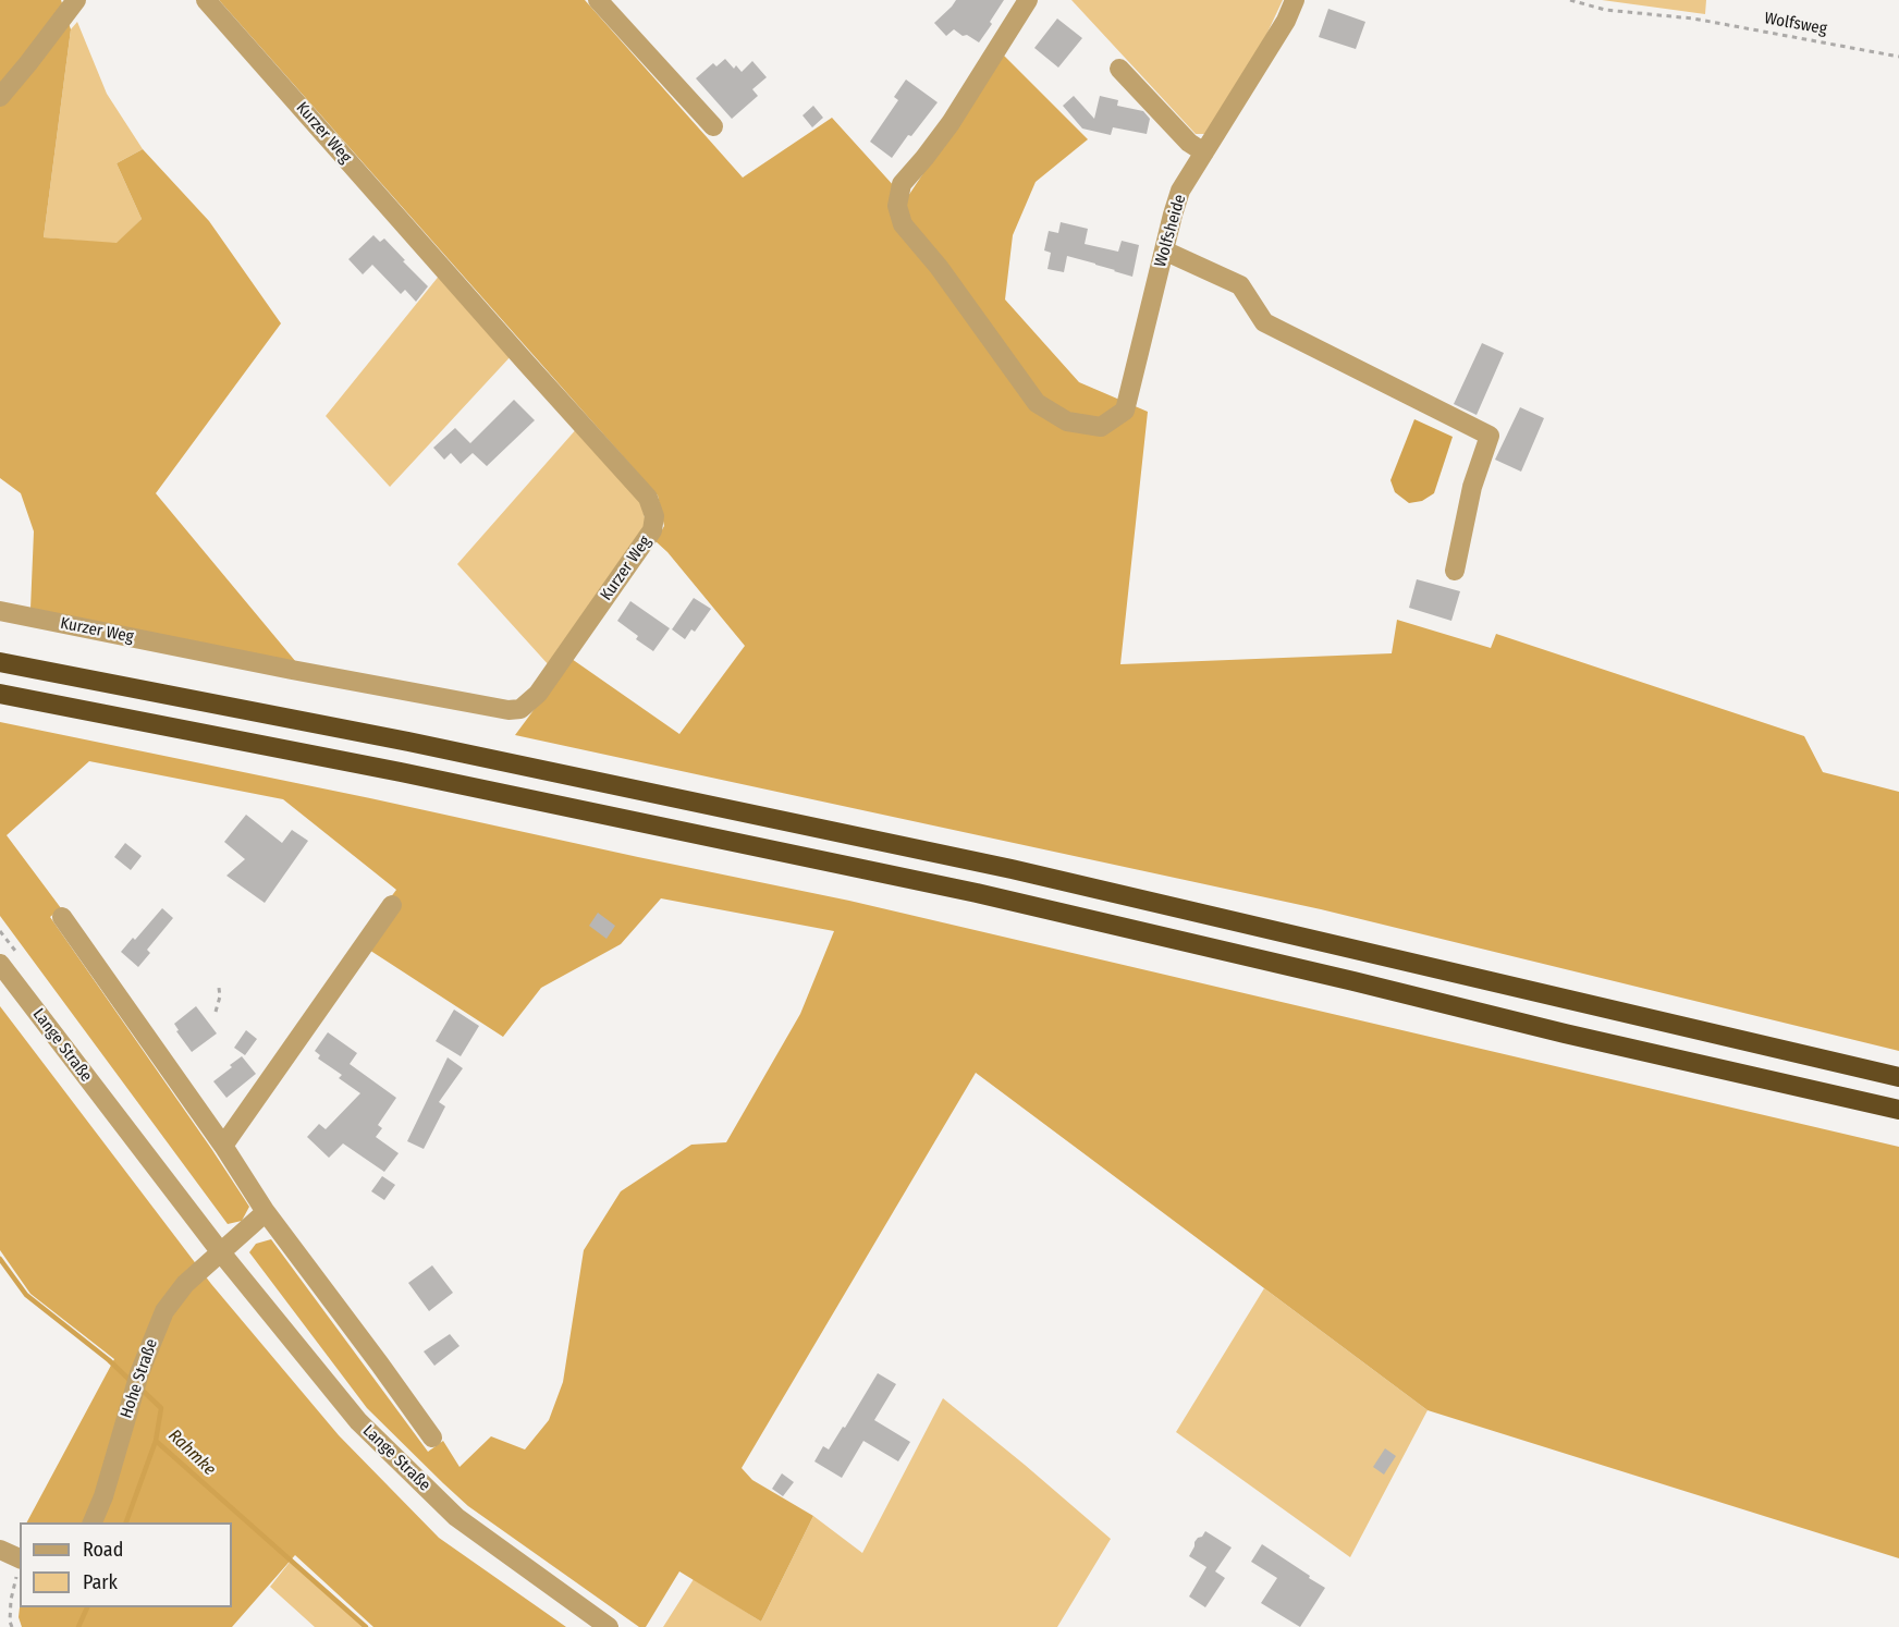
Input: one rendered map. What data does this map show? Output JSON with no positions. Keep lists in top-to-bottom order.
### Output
{
  "streets": {
    "street": [
      "Kurzer Weg",
      "Wolfsheide",
      "Lange Straße",
      "Hohe Straße"
    ],
    "path": ["Wolfsweg"]
  },
  "crossings": [
    ["Lange Straße", "Hohe Straße"]
  ],
  "water": ["Rahmke"],
  "legend": ["Road", "Park"]
}
